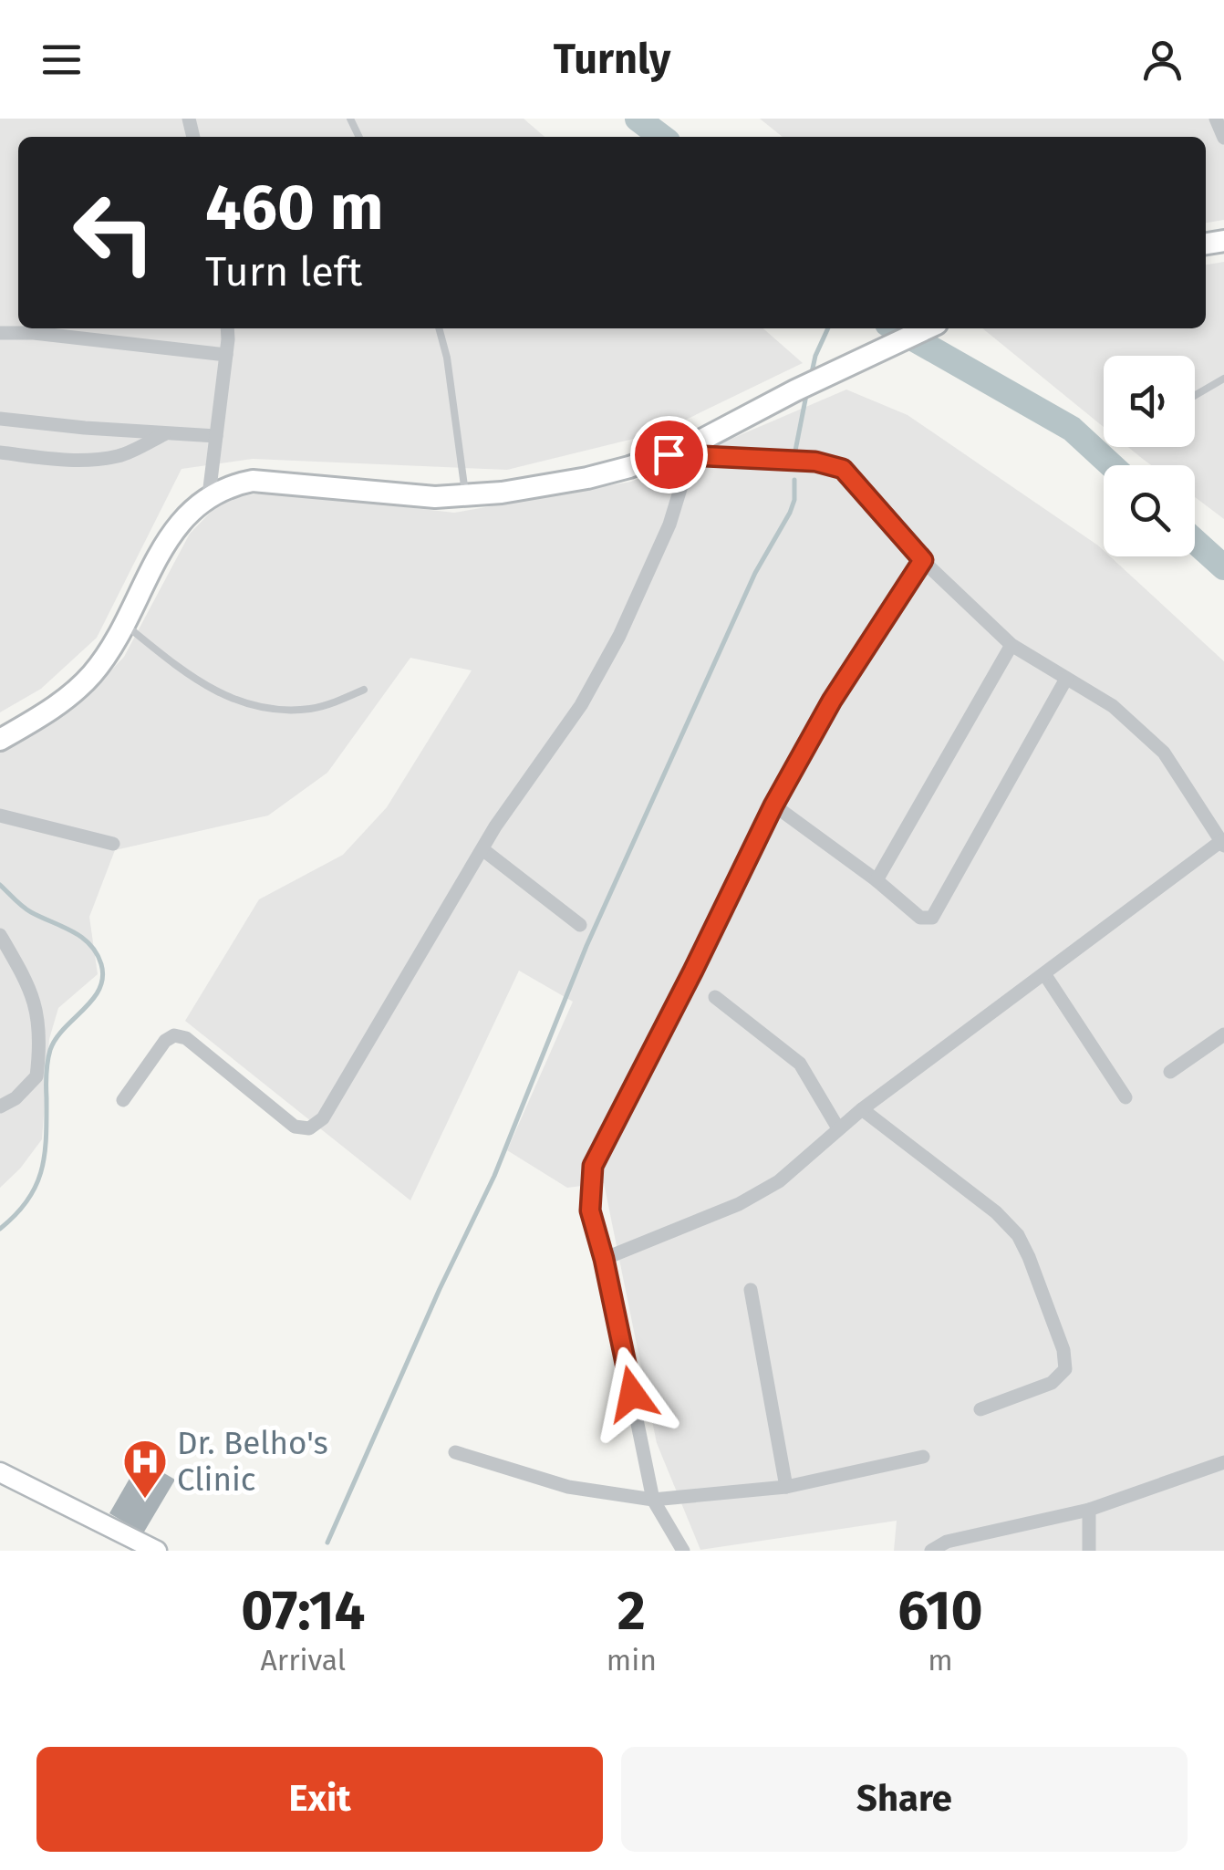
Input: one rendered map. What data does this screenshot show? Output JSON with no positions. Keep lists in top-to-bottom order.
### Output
{
  "places": {
    "hospital": ["Dr. Belho's Clinic"]
  },
  "page": {
    "header": "Turnly",
    "turn": ["460 m", "Turn left"],
    "eta": [
      "07:14",
      "Arrival",
      "2",
      "min",
      "610",
      "m"
    ],
    "buttons": ["Exit", "Share"]
  }
}
